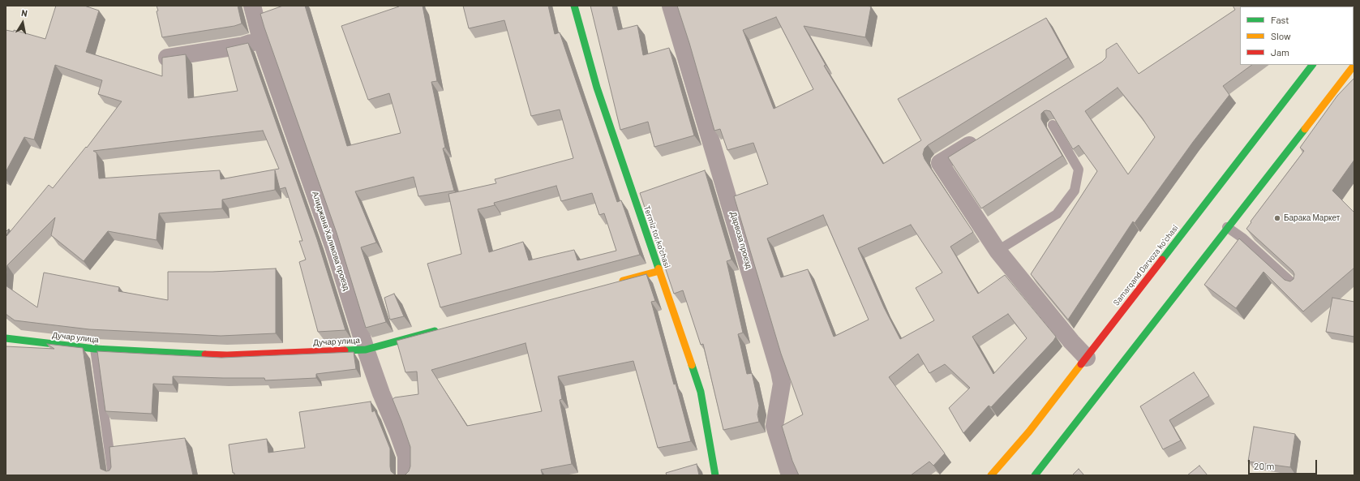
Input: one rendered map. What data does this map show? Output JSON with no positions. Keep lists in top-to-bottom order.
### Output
{
  "streets": {
    "main road": ["Termiz tor koʻchasi", "Samarqand Darvoza koʻchasi", "Дучар улица"],
    "street": ["Дарвоза проезд", "Алиджана Халикова проезд"]
  },
  "crossings": [
    ["Алиджана Халикова проезд", "Дучар улица"]
  ],
  "places": ["Барака Маркет"],
  "legend": ["Fast", "Slow", "Jam"],
  "scale_bar": "20 m",
  "north": "top"
}
